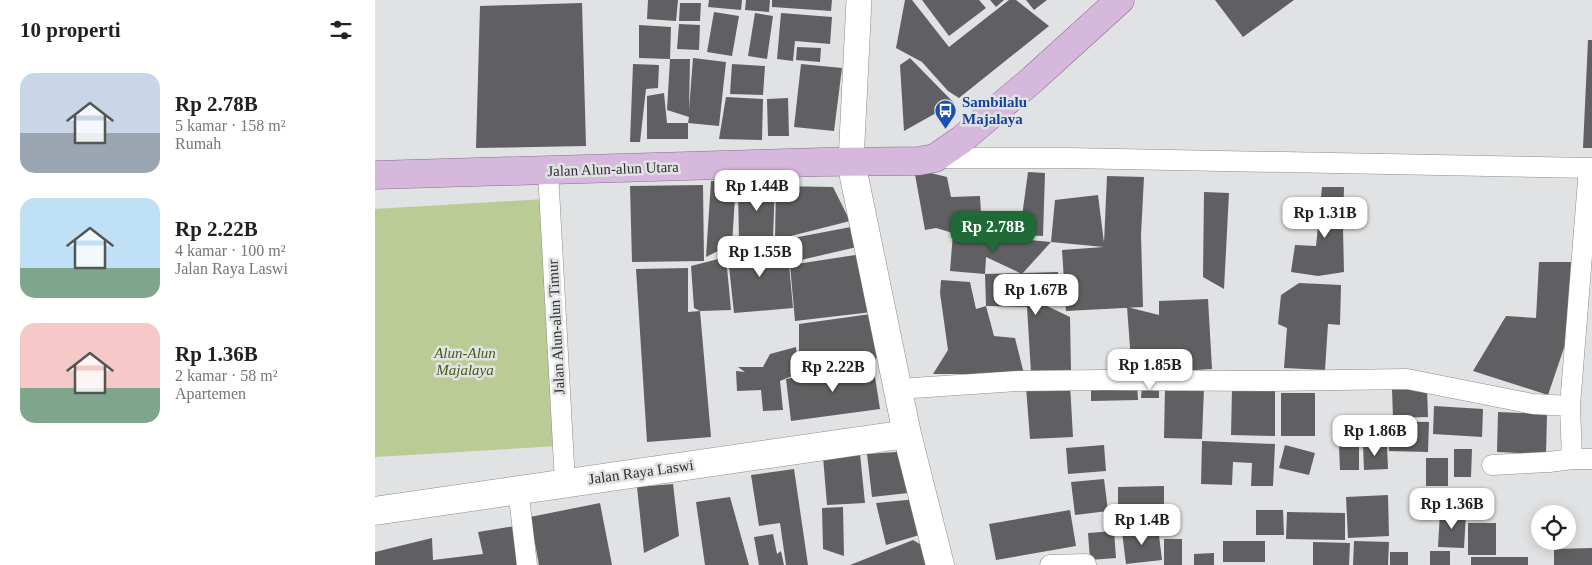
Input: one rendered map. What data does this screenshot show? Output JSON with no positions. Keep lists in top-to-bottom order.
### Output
{
  "streets": {
    "main road": ["Jalan Alun-alun Utara", "Jalan Raya Laswi"],
    "street": ["Jalan Alun-alun Timur"]
  },
  "crossings": [
    ["Jalan Alun-alun Utara", "Jalan Alun-alun Timur"],
    ["Jalan Alun-alun Timur", "Jalan Raya Laswi"]
  ],
  "parks": ["Alun-Alun Majalaya"],
  "places": {
    "bus stop": ["Sambilalu Majalaya"]
  },
  "page": {
    "heading": "10 properti",
    "list": [
      {
        "name": "Rp 2.78B",
        "note": "5 kamar · 158 m² · Rumah"
      },
      {
        "name": "Rp 2.22B",
        "note": "4 kamar · 100 m² · Jalan Raya Laswi"
      },
      {
        "name": "Rp 1.36B",
        "note": "2 kamar · 58 m² · Apartemen"
      }
    ],
    "price": [
      "Rp 1.44B",
      "Rp 1.31B",
      "Rp 2.78B",
      "Rp 1.55B",
      "Rp 1.67B",
      "Rp 1.85B",
      "Rp 2.22B",
      "Rp 1.86B",
      "Rp 1.36B",
      "Rp 1.4B"
    ]
  }
}
